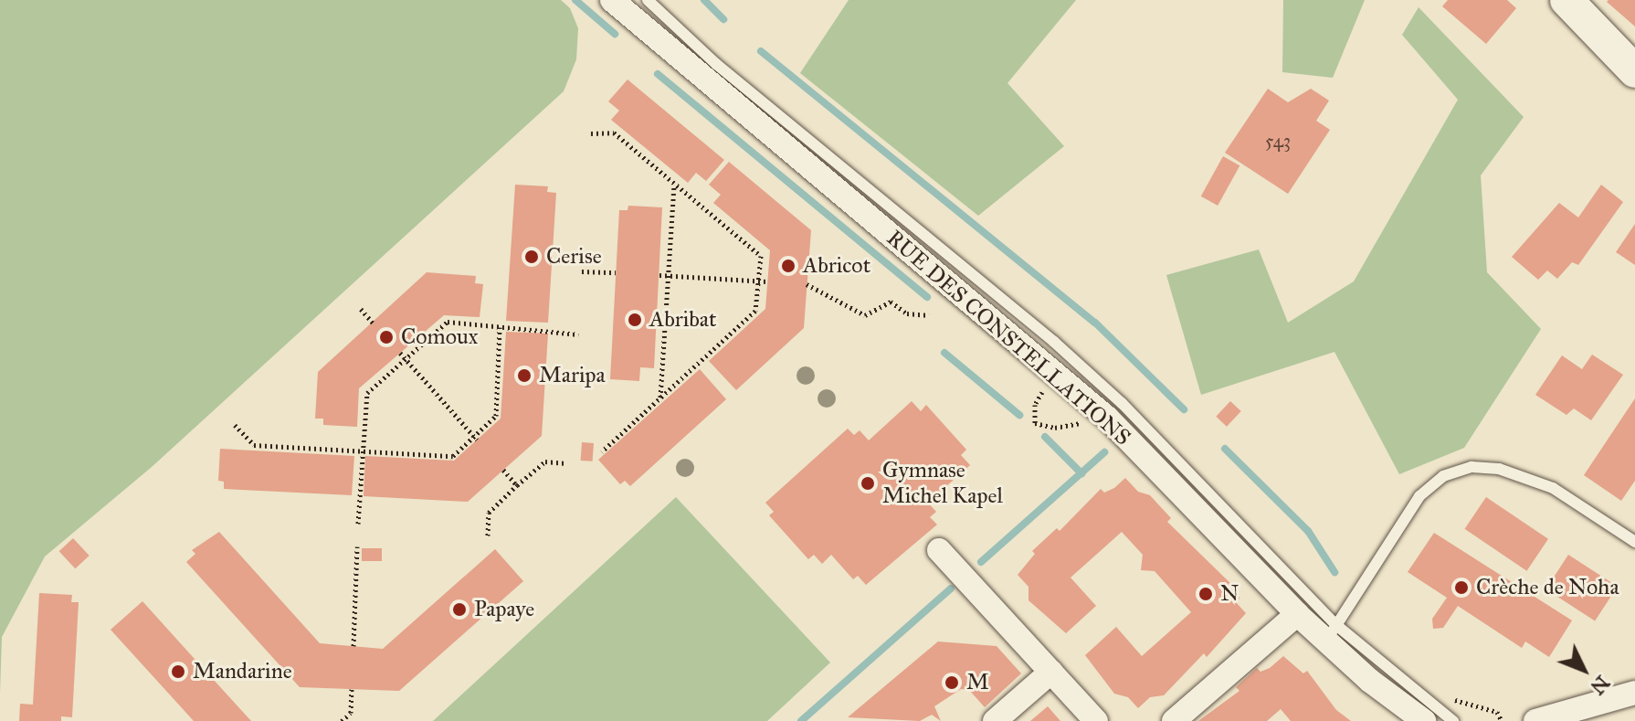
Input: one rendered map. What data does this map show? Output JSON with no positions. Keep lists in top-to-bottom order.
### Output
{
  "streets": {
    "street": ["RUE DES CONSTELLATIONS"]
  },
  "places": [
    "Cerise",
    "Abricot",
    "Abribat",
    "Comoux",
    "Maripa",
    "Gymnase Michel Kapel",
    "Crèche de Noha",
    "N",
    "Papaye",
    "Mandarine",
    "M"
  ],
  "house_numbers": ["543"],
  "north": "bottom right"
}
